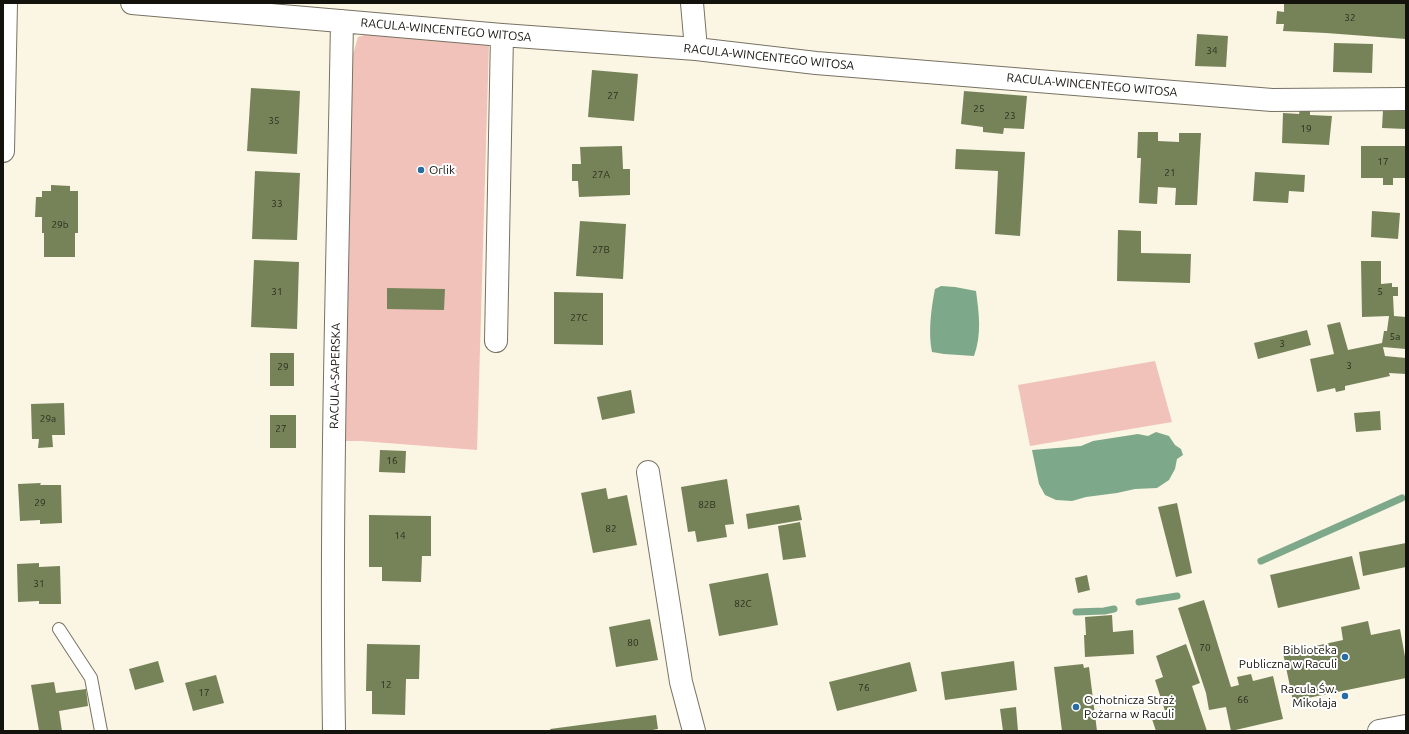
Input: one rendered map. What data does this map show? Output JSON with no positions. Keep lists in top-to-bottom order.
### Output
{
  "streets": {
    "street": ["RACULA-WINCENTEGO WITOSA", "RACULA-SAPERSKA"]
  },
  "crossings": [
    ["RACULA-WINCENTEGO WITOSA", "RACULA-SAPERSKA"]
  ],
  "places": [
    "Orlik",
    "Biblioteka Publiczna w Raculi",
    "Racula Św. Mikołaja",
    "Ochotnicza Straż Pożarna w Raculi"
  ],
  "house_numbers": [
    "32",
    "34",
    "27",
    "25",
    "23",
    "35",
    "19",
    "17",
    "21",
    "27A",
    "33",
    "29b",
    "27B",
    "31",
    "5",
    "27C",
    "5a",
    "3",
    "3",
    "29",
    "29a",
    "27",
    "16",
    "29",
    "82B",
    "82",
    "14",
    "31",
    "82C",
    "80",
    "70",
    "12",
    "76",
    "17",
    "66"
  ]
}
